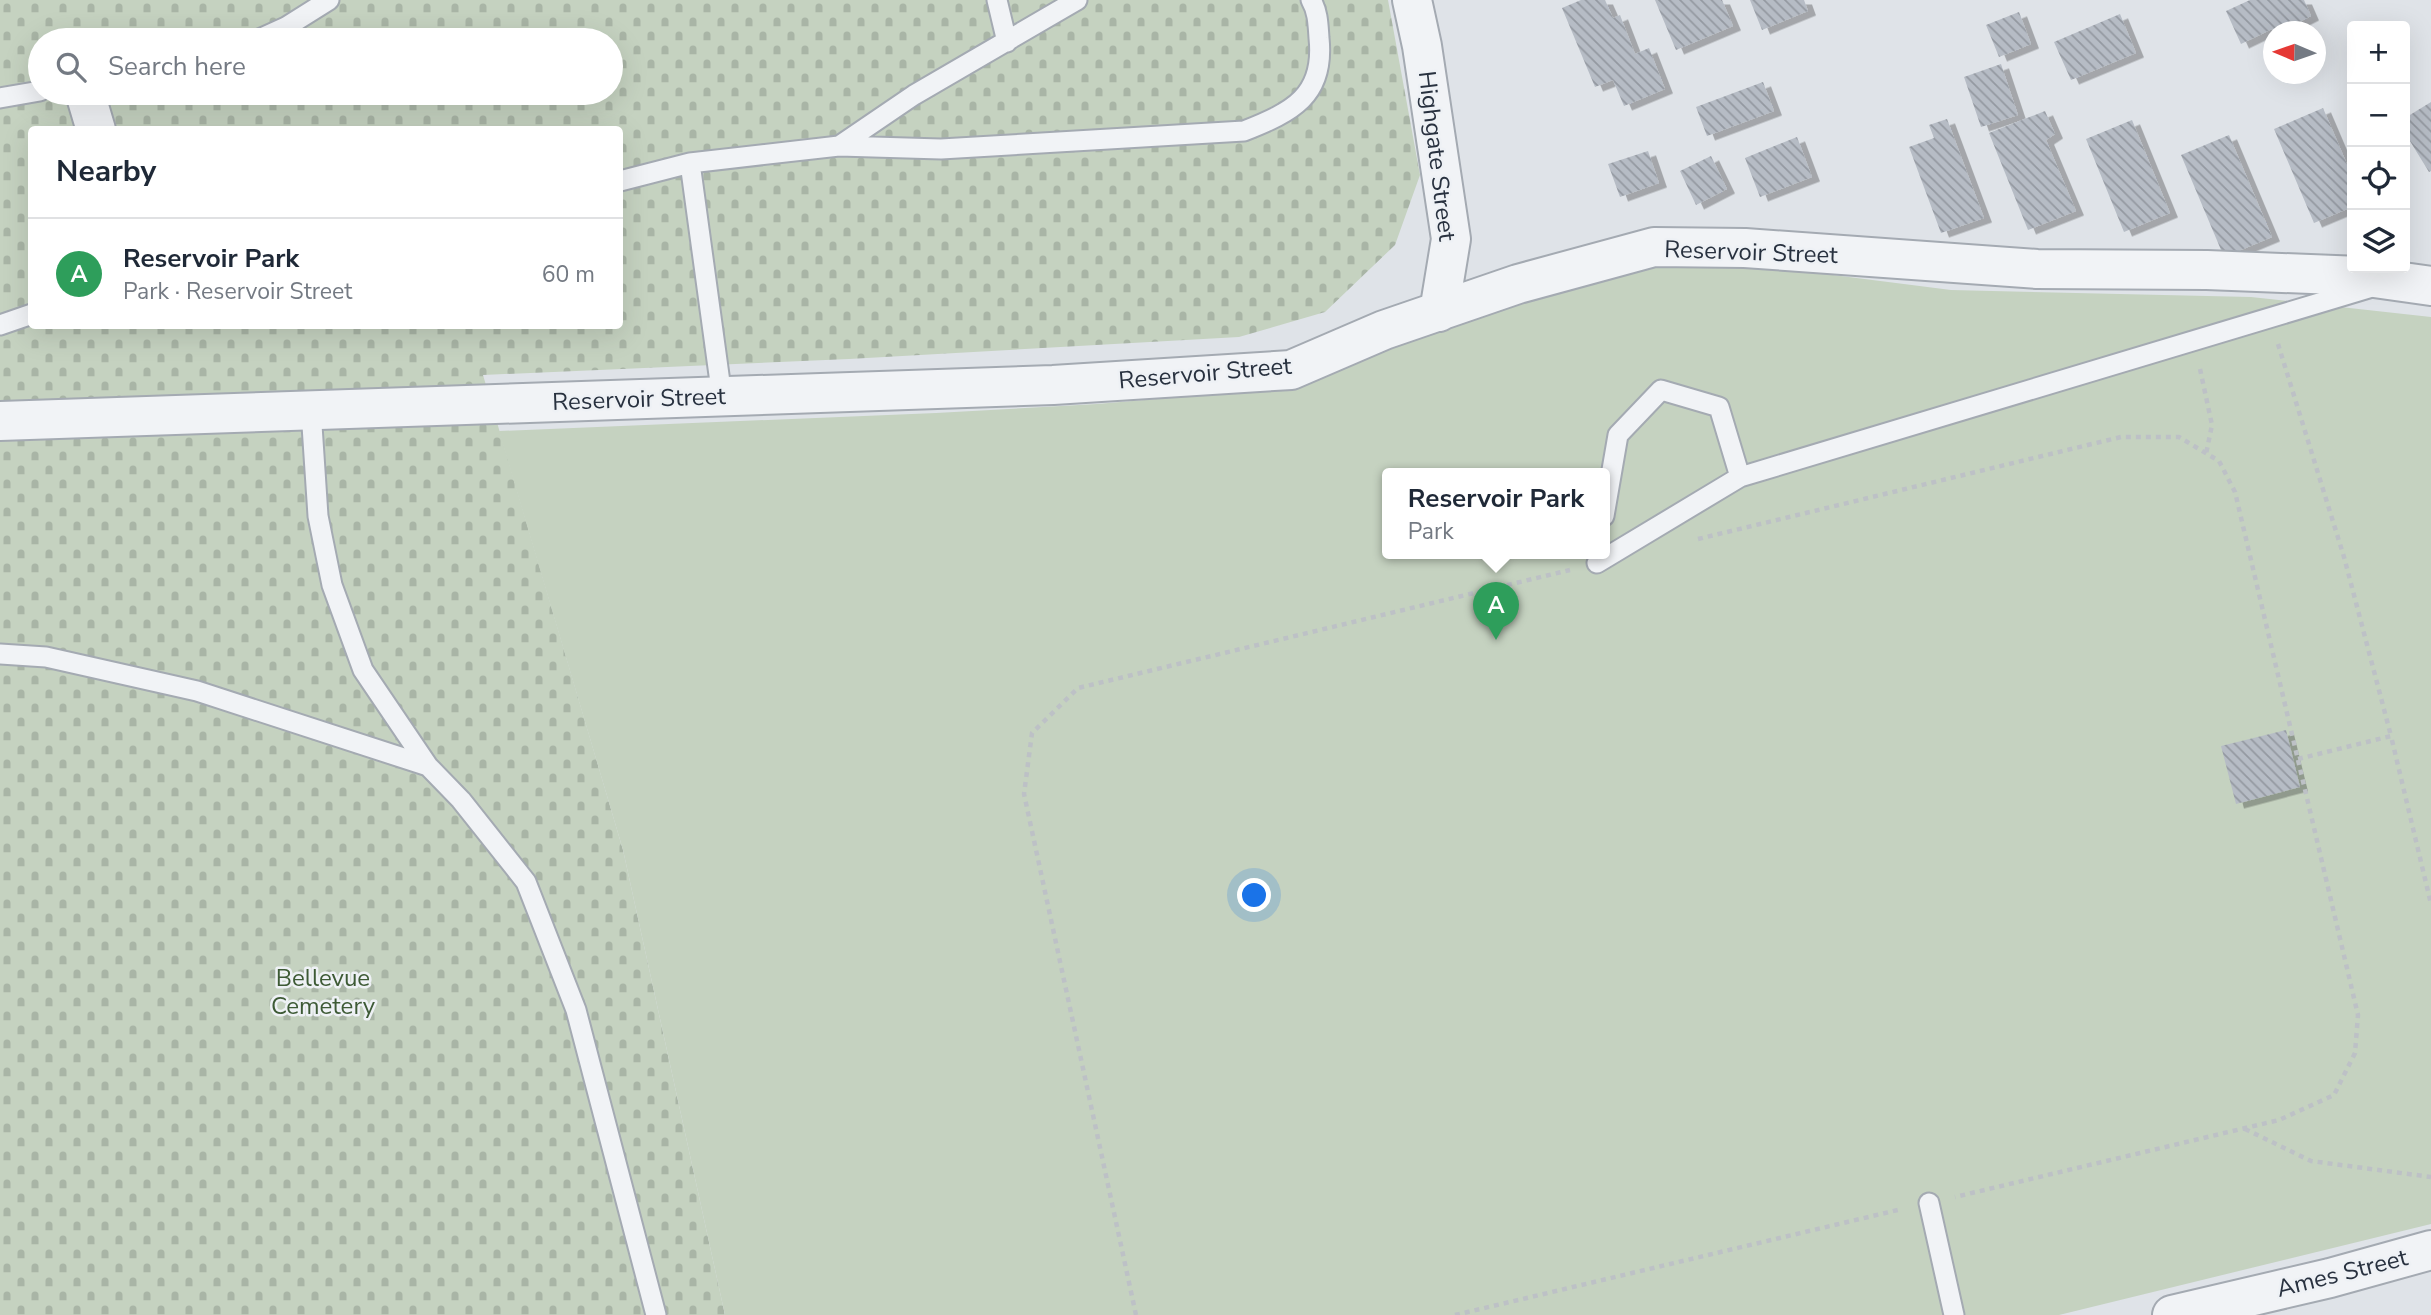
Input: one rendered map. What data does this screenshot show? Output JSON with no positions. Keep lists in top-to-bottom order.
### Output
{
  "streets": {
    "street": ["Highgate Street", "Reservoir Street", "Ames Street"]
  },
  "crossings": [
    ["Highgate Street", "Reservoir Street"]
  ],
  "parks": ["Bellevue Cemetery"],
  "north": "left",
  "page": {
    "map_buttons": ["+", "−"],
    "search": "Search here",
    "heading": "Nearby",
    "list": [
      {
        "mark": "A",
        "name": "Reservoir Park",
        "note": "Park · Reservoir Street",
        "value": "60 m"
      }
    ],
    "popup": ["Reservoir Park", "Park"],
    "pins": "A"
  }
}
